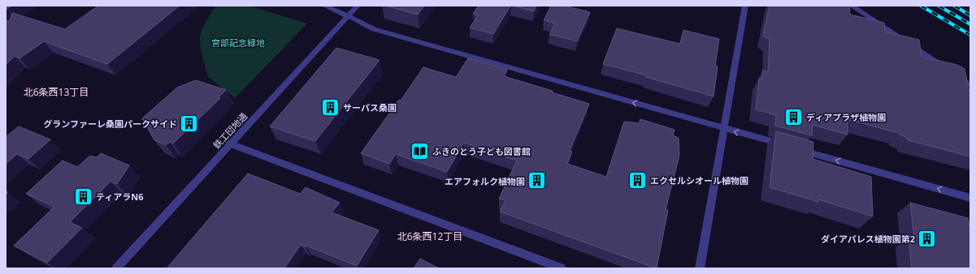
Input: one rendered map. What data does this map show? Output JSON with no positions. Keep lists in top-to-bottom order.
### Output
{
  "streets": {
    "street": ["鉄工団地通"]
  },
  "districts": ["北6条西13丁目", "北6条西12丁目"],
  "parks": ["宮部記念緑地"],
  "places": {
    "building": [
      "サーパス桑園",
      "ディアプラザ植物園",
      "グランファーレ桑園パークサイド",
      "エクセルシオール植物園",
      "エアフォルク植物園",
      "ティアラN6",
      "ダイアパレス植物園第2"
    ],
    "library": ["ふきのとう子ども図書館"]
  }
}
